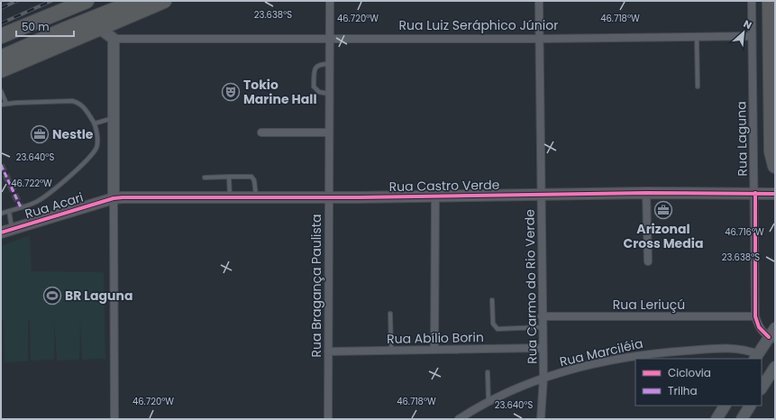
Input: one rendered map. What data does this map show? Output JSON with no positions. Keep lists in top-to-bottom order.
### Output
{
  "streets": {
    "street": [
      "Rua Luiz Seráphico Júnior",
      "Rua Laguna",
      "Rua Castro Verde",
      "Rua Acari",
      "Rua Bragança Paulista",
      "Rua Carmo do Rio Verde",
      "Rua Leriuçú",
      "Rua Abílio Borin",
      "Rua Marciléia"
    ]
  },
  "crossings": [
    ["Rua Luiz Seráphico Júnior", "Rua Laguna"],
    ["Rua Luiz Seráphico Júnior", "Rua Bragança Paulista"],
    ["Rua Luiz Seráphico Júnior", "Rua Carmo do Rio Verde"],
    ["Rua Laguna", "Rua Castro Verde"],
    ["Rua Laguna", "Rua Leriuçú"],
    ["Rua Castro Verde", "Rua Acari"],
    ["Rua Castro Verde", "Rua Bragança Paulista"],
    ["Rua Castro Verde", "Rua Carmo do Rio Verde"],
    ["Rua Bragança Paulista", "Rua Abílio Borin"],
    ["Rua Carmo do Rio Verde", "Rua Leriuçú"],
    ["Rua Carmo do Rio Verde", "Rua Abílio Borin"],
    ["Rua Carmo do Rio Verde", "Rua Marciléia"]
  ],
  "places": {
    "theatre": ["Tokio Marine Hall"],
    "office": ["Nestle", "Arizonal Cross Media"],
    "sports": ["BR Laguna"]
  },
  "legend": ["Ciclovia", "Trilha"],
  "scale_bar": "50 m",
  "north": "top right",
  "coordinates": [
    "23.638°S",
    "46.720°W",
    "46.718°W",
    "23.640°S",
    "46.722°W",
    "46.716°W"
  ]
}
